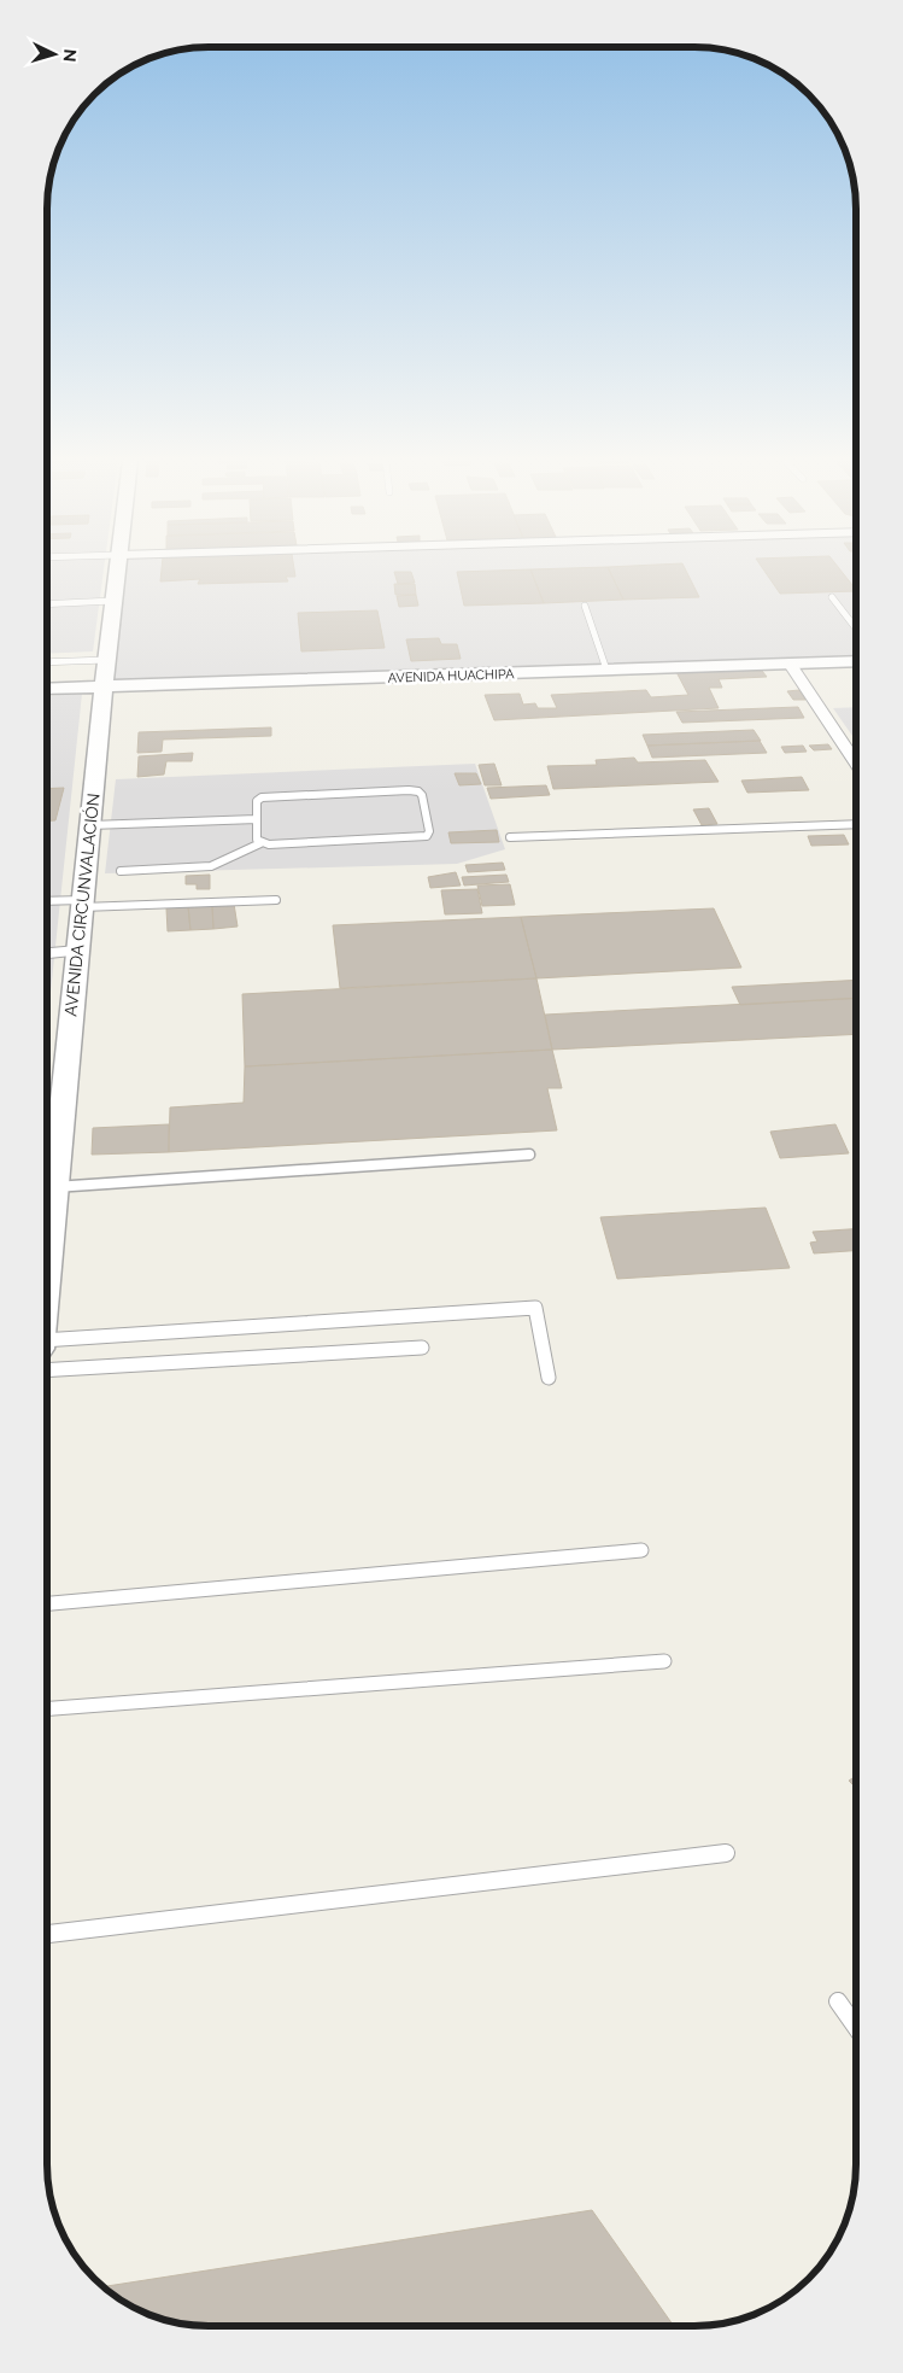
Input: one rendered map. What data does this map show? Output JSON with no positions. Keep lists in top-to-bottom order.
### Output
{
  "streets": {
    "street": ["AVENIDA HUACHIPA", "AVENIDA CIRCUNVALACIÓN"]
  },
  "crossings": [
    ["AVENIDA HUACHIPA", "AVENIDA CIRCUNVALACIÓN"]
  ],
  "north": "right"
}
